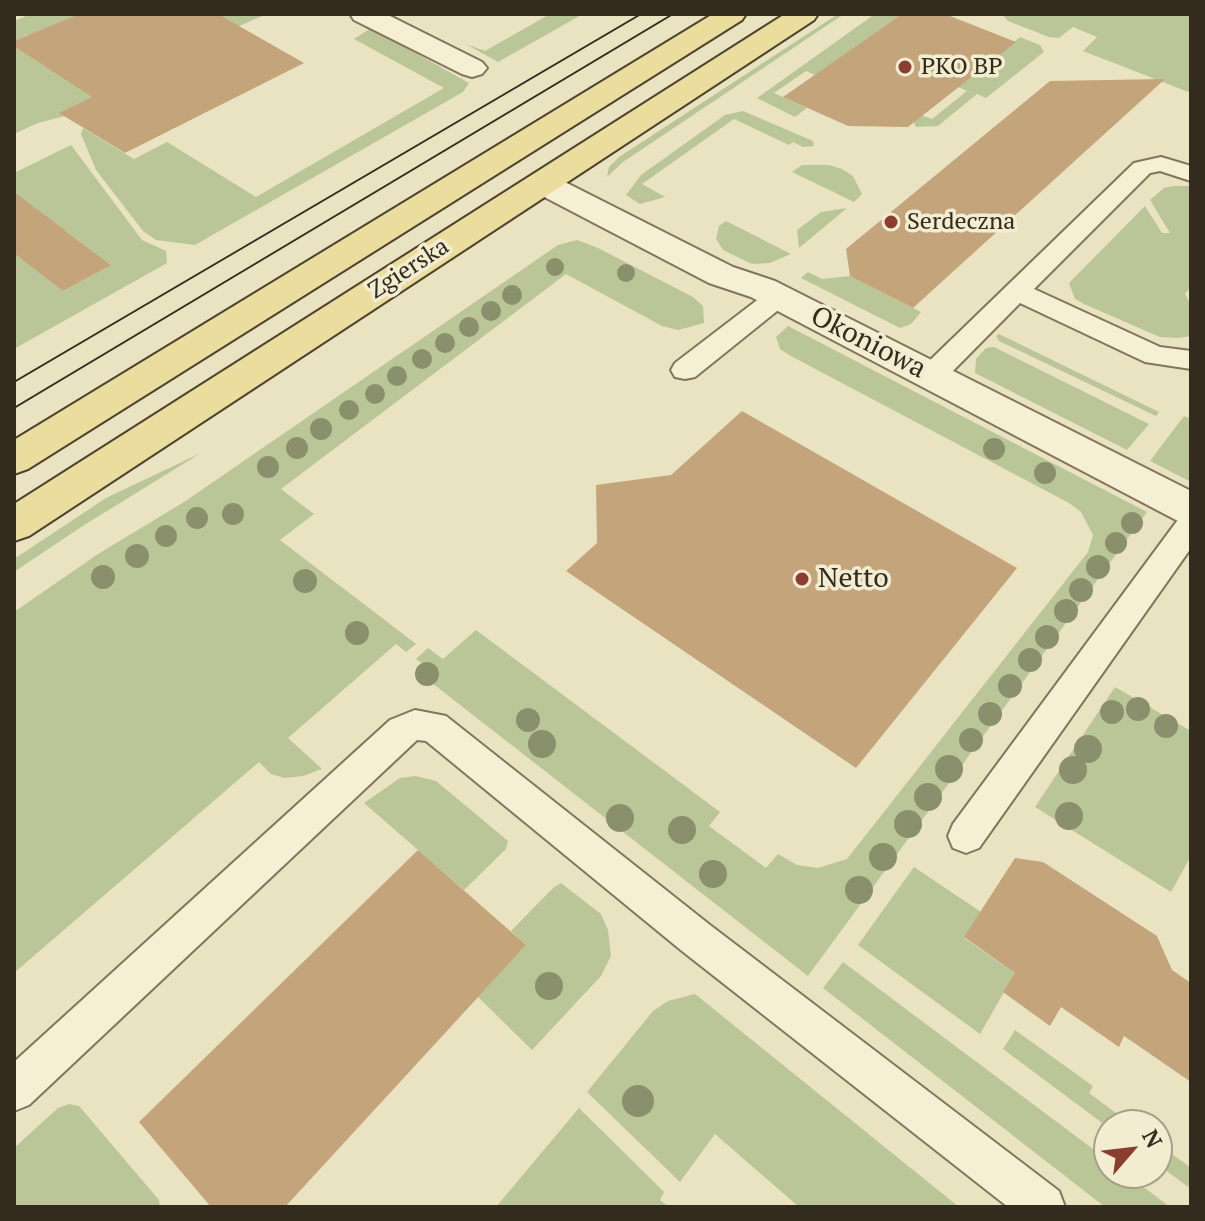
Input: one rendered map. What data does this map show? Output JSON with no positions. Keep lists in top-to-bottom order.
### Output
{
  "streets": {
    "main road": ["Zgierska"],
    "street": ["Okoniowa"]
  },
  "crossings": [
    ["Zgierska", "Okoniowa"]
  ],
  "places": ["PKO BP", "Serdeczna", "Netto"],
  "north": "top right"
}
